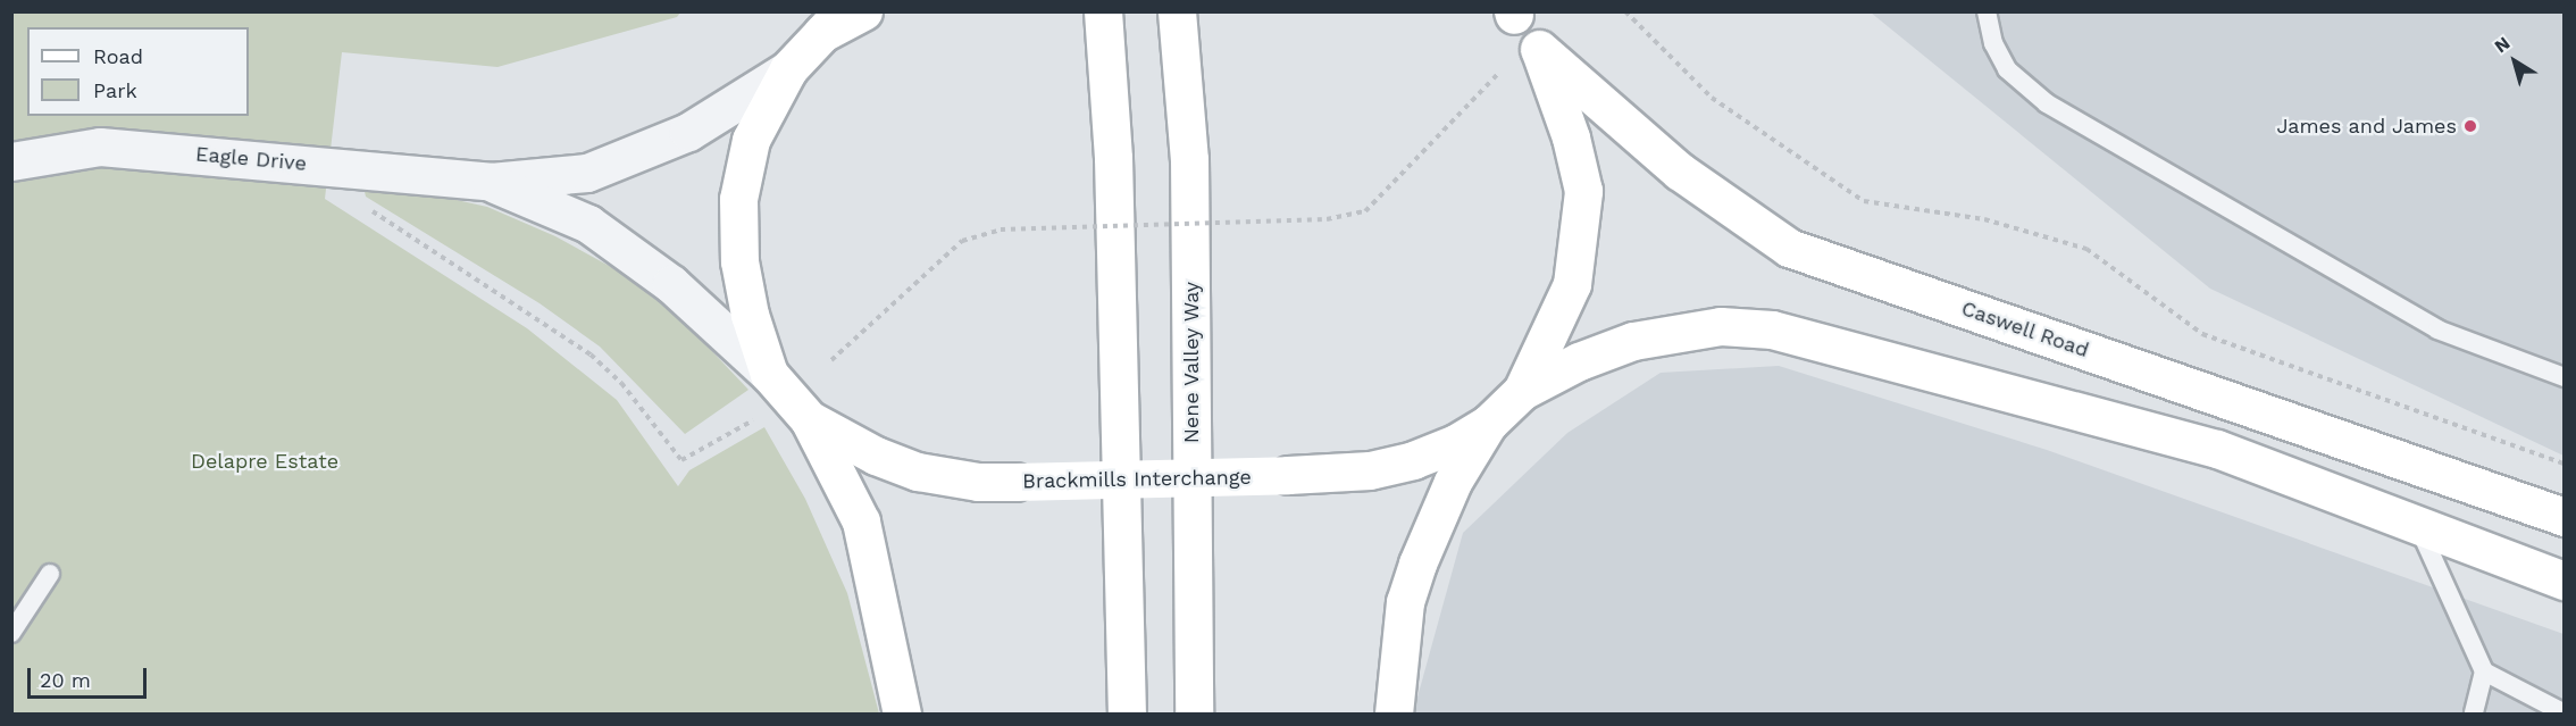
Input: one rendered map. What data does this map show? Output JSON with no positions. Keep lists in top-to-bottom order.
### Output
{
  "streets": {
    "main road": ["Caswell Road", "Nene Valley Way", "Brackmills Interchange"],
    "street": ["Eagle Drive"]
  },
  "crossings": [
    ["Eagle Drive", "Brackmills Interchange"],
    ["Caswell Road", "Brackmills Interchange"]
  ],
  "parks": ["Delapre Estate"],
  "places": ["James and James"],
  "legend": ["Road", "Park"],
  "scale_bar": "20 m",
  "north": "top left"
}
